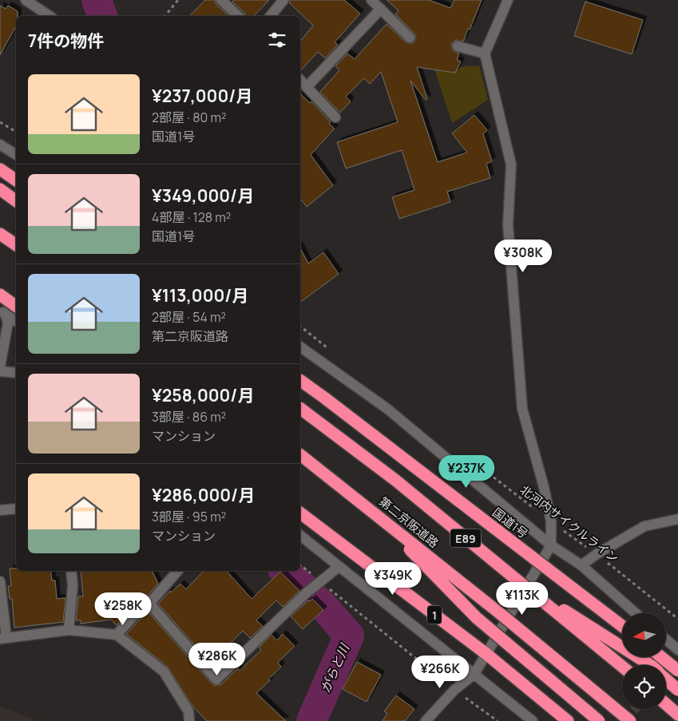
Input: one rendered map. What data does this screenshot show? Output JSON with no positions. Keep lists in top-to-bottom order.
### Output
{
  "streets": {
    "highway": [
      "第二京阪道路",
      "国道1号",
      "E89",
      "1"
    ],
    "path": ["北河内サイクルライン"]
  },
  "water": ["がらと川"],
  "north": "left",
  "page": {
    "heading": "7件の物件",
    "list": [
      {
        "name": "¥237,000/月",
        "note": "2部屋 · 80 m² · 国道1号"
      },
      {
        "name": "¥349,000/月",
        "note": "4部屋 · 128 m² · 国道1号"
      },
      {
        "name": "¥113,000/月",
        "note": "2部屋 · 54 m² · 第二京阪道路"
      },
      {
        "name": "¥258,000/月",
        "note": "3部屋 · 86 m² · マンション"
      },
      {
        "name": "¥286,000/月",
        "note": "3部屋 · 95 m² · マンション"
      }
    ],
    "price": [
      "¥308K",
      "¥237K",
      "¥349K",
      "¥113K",
      "¥258K",
      "¥286K",
      "¥266K"
    ]
  }
}
